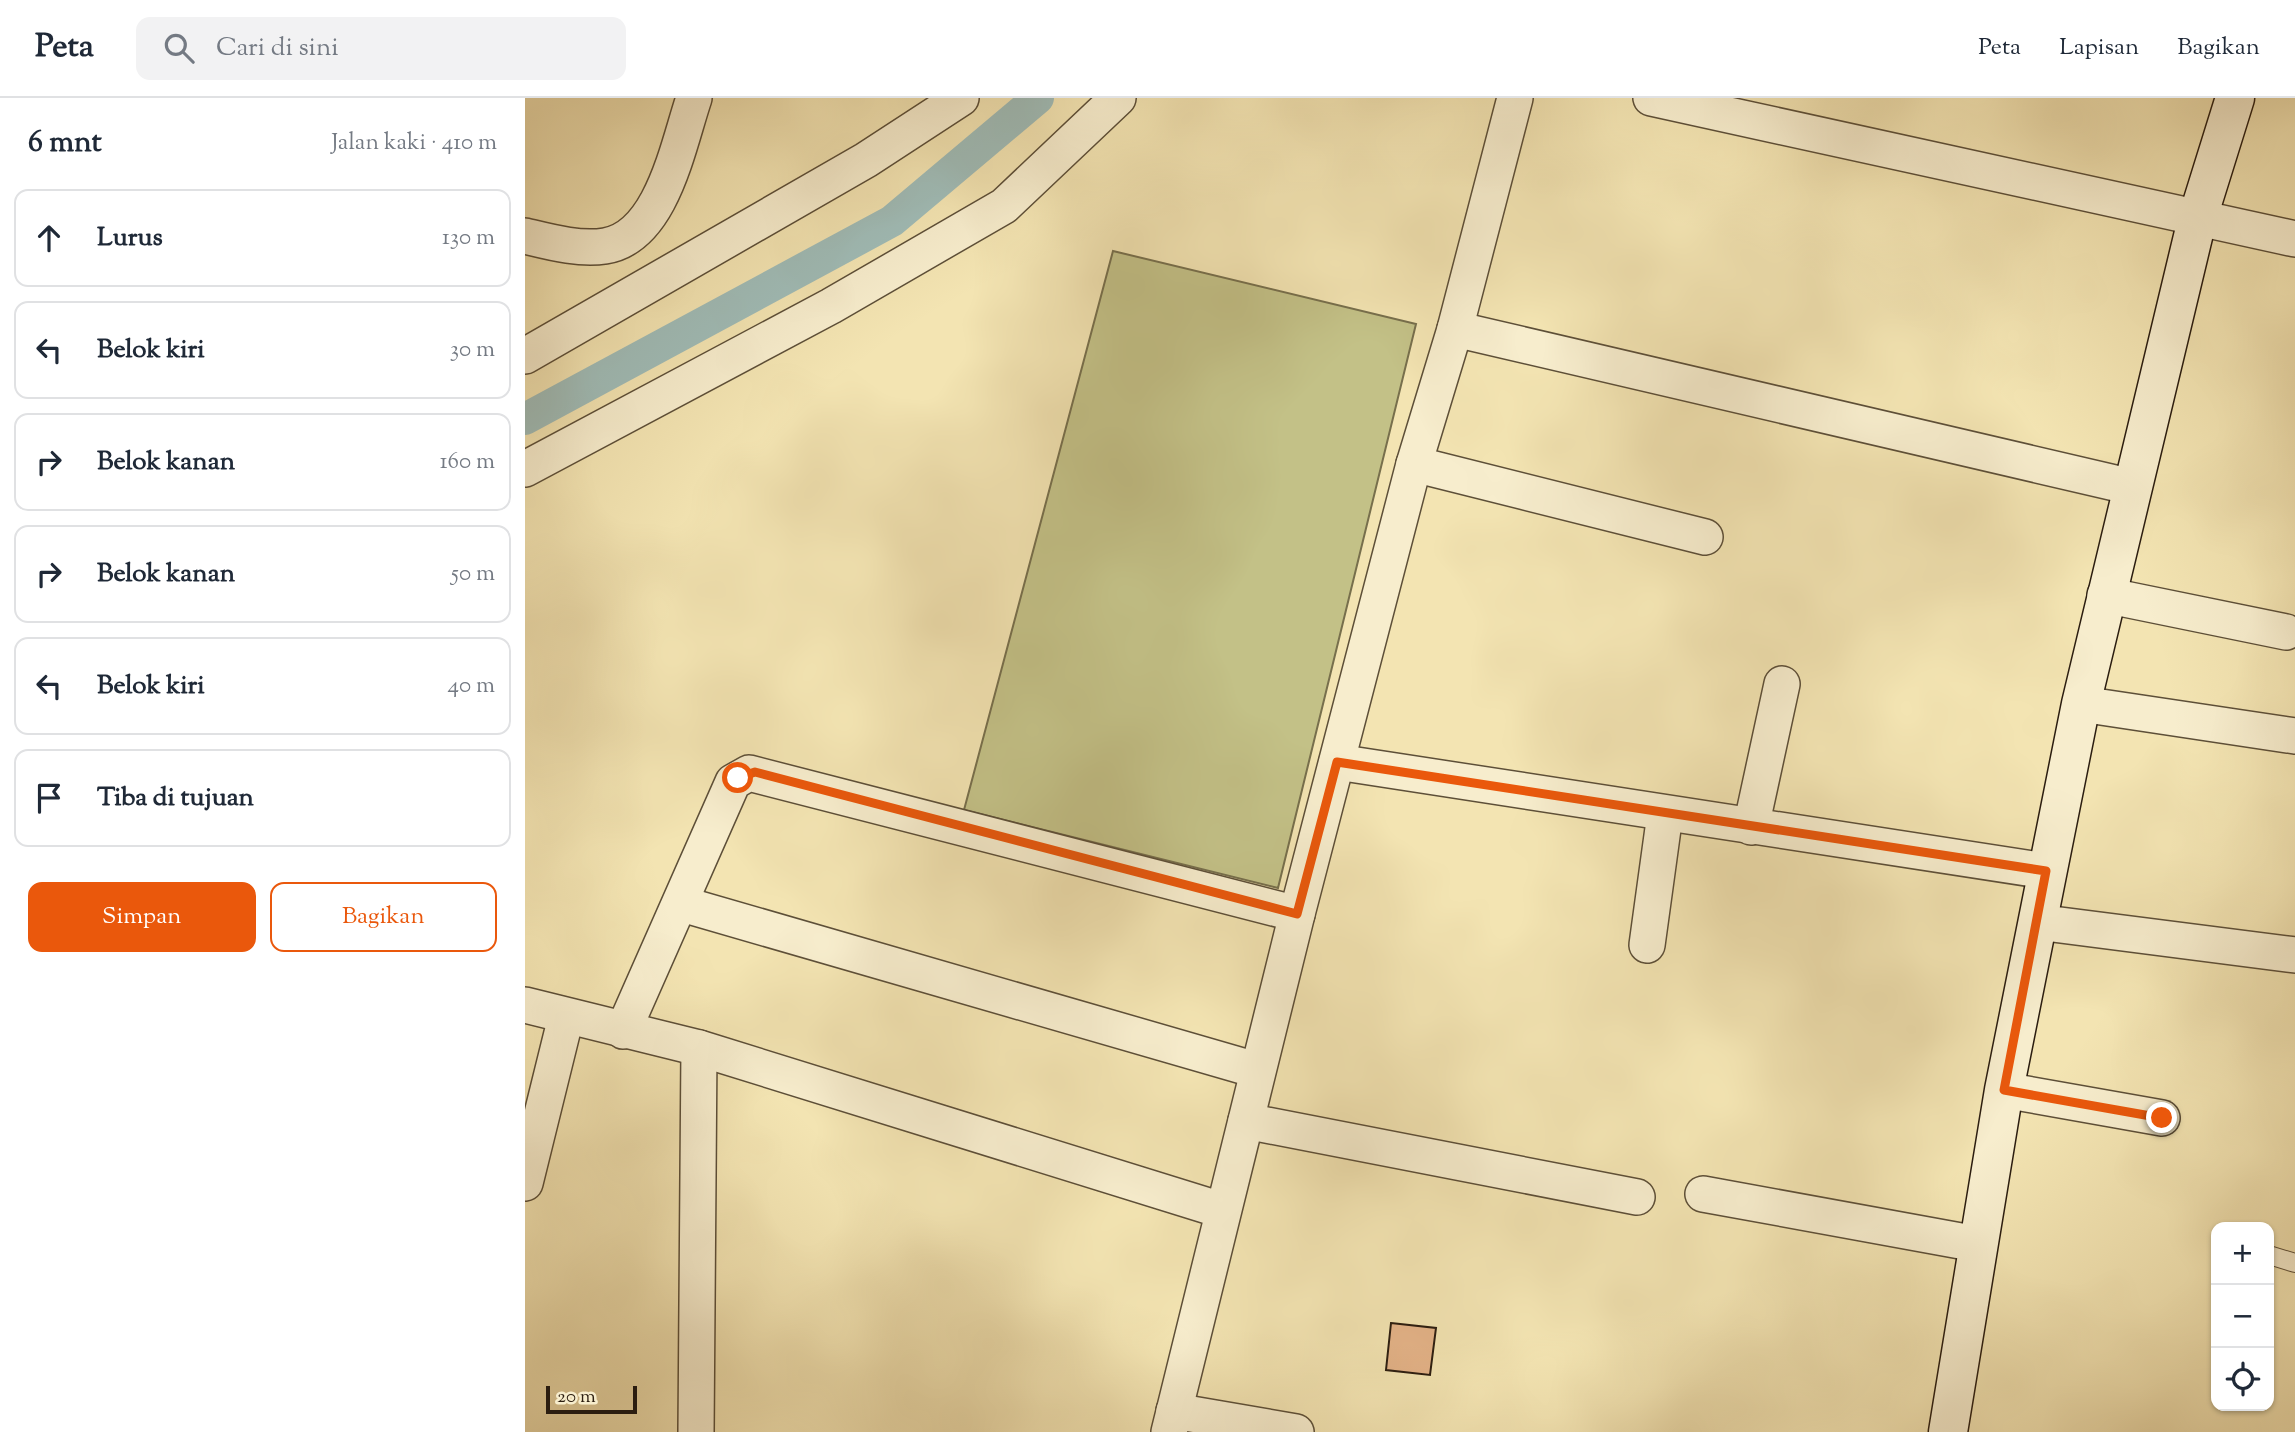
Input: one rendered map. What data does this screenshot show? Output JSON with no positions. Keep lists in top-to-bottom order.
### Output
{
  "scale_bar": "20 m",
  "page": {
    "header": "Peta",
    "search": "Cari di sini",
    "nav": ["Peta", "Lapisan", "Bagikan"],
    "heading": ["6 mnt", "Jalan kaki · 410 m"],
    "list": [
      ["Lurus", "130 m"],
      ["Belok kiri", "30 m"],
      ["Belok kanan", "160 m"],
      ["Belok kanan", "50 m"],
      ["Belok kiri", "40 m"],
      "Tiba di tujuan"
    ],
    "buttons": ["Simpan", "Bagikan"],
    "map_buttons": ["+", "−"],
    "scale": "20 m"
  }
}
